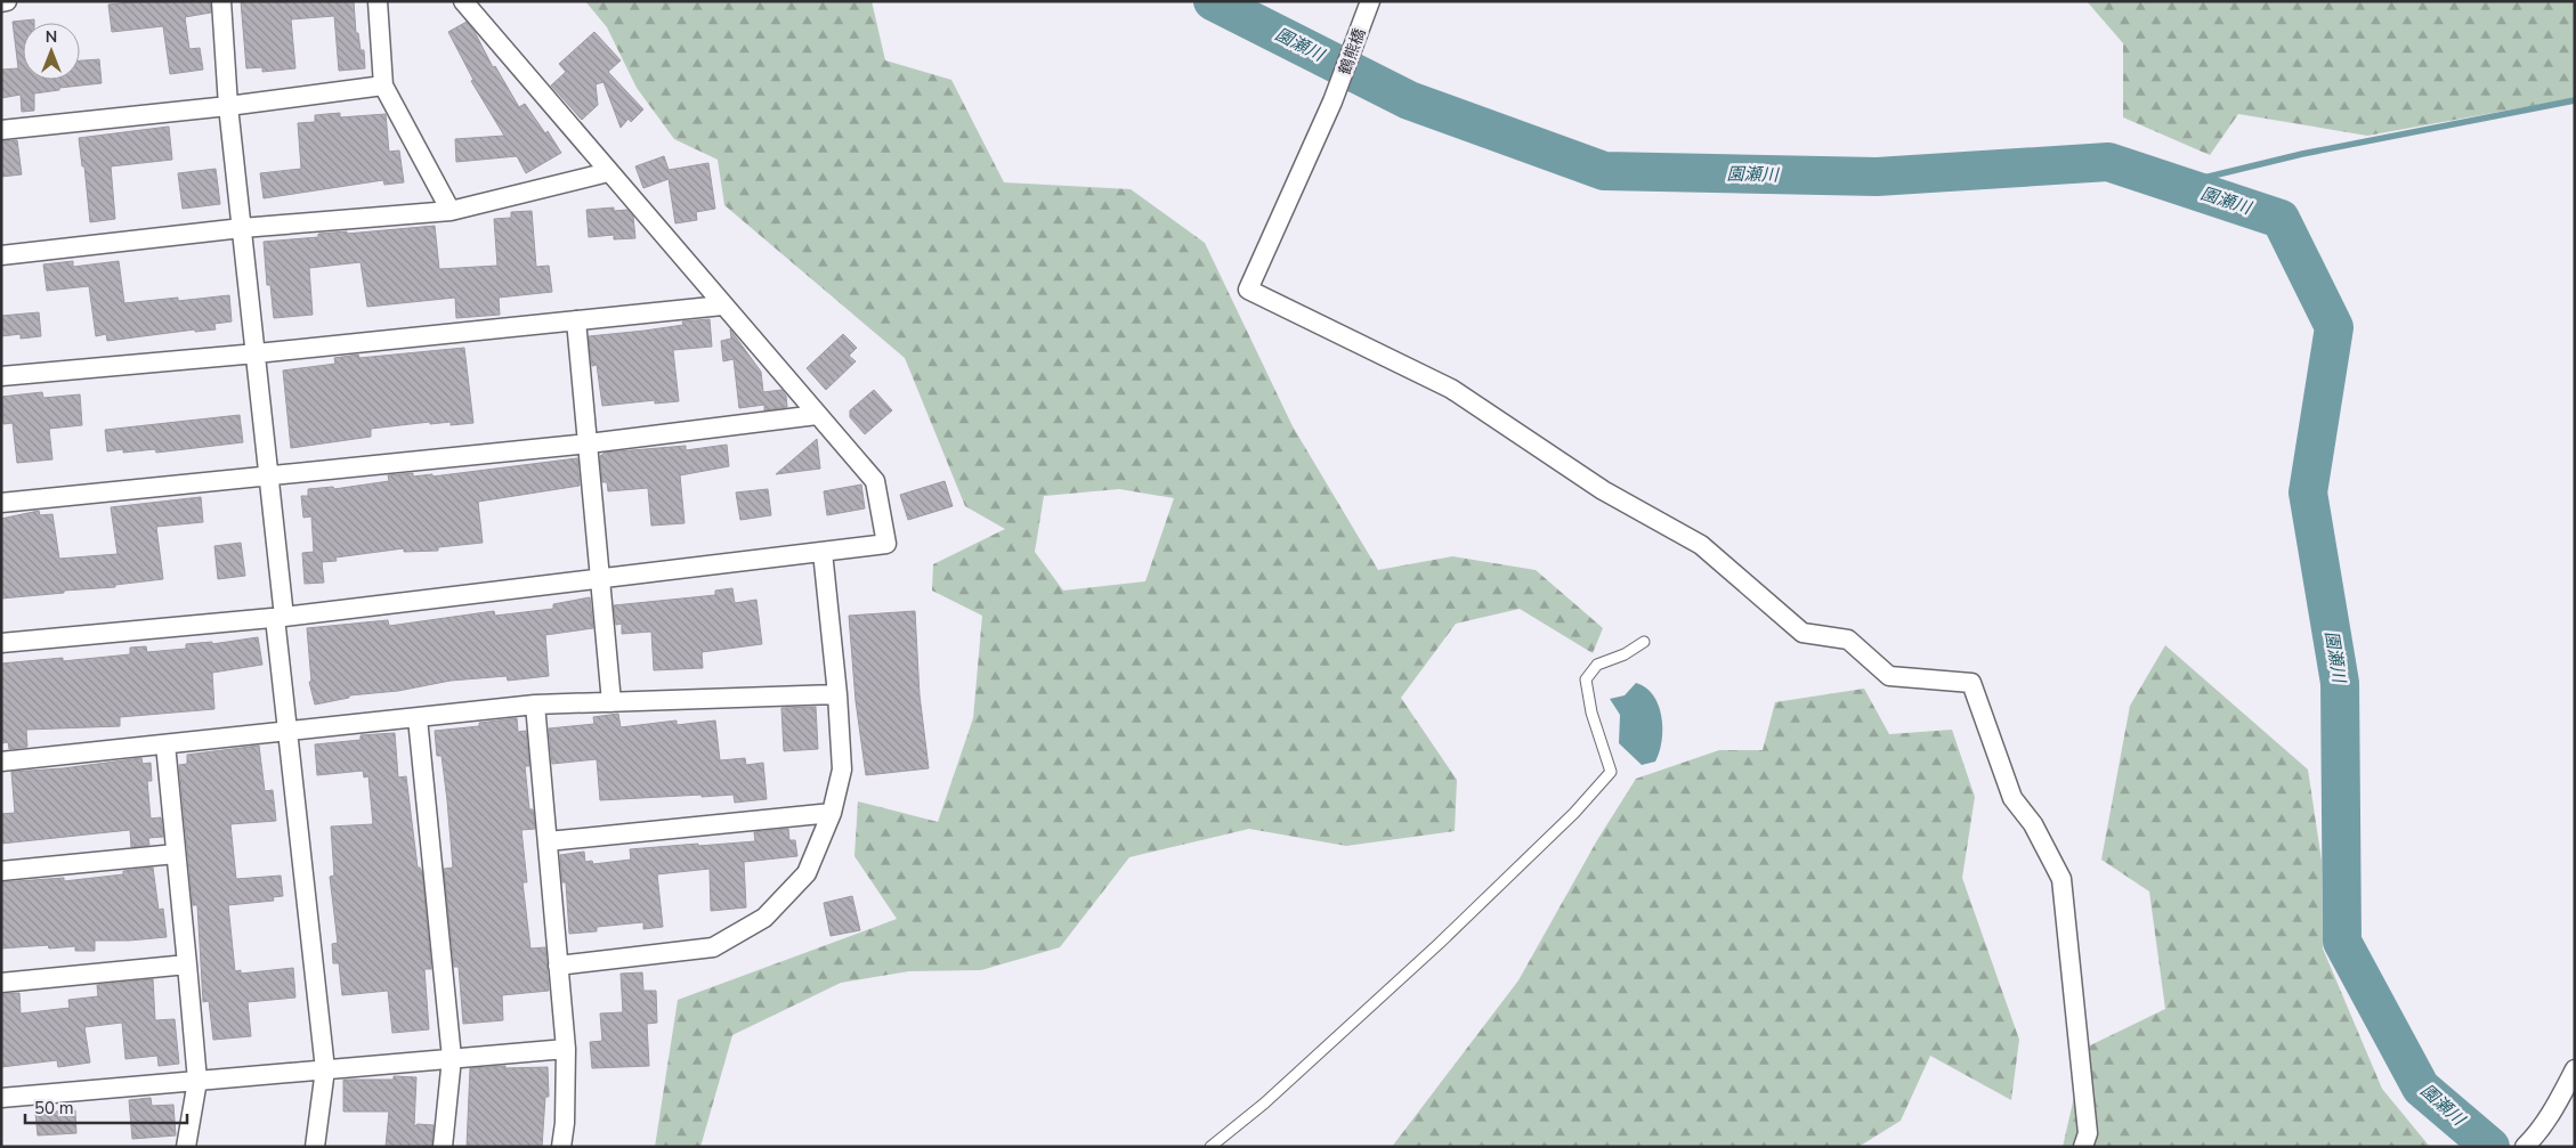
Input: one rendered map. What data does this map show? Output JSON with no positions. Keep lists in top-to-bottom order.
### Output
{
  "streets": {
    "street": ["鶴熊橋"]
  },
  "water": ["園瀬川"],
  "scale_bar": "50 m",
  "north": "top"
}
